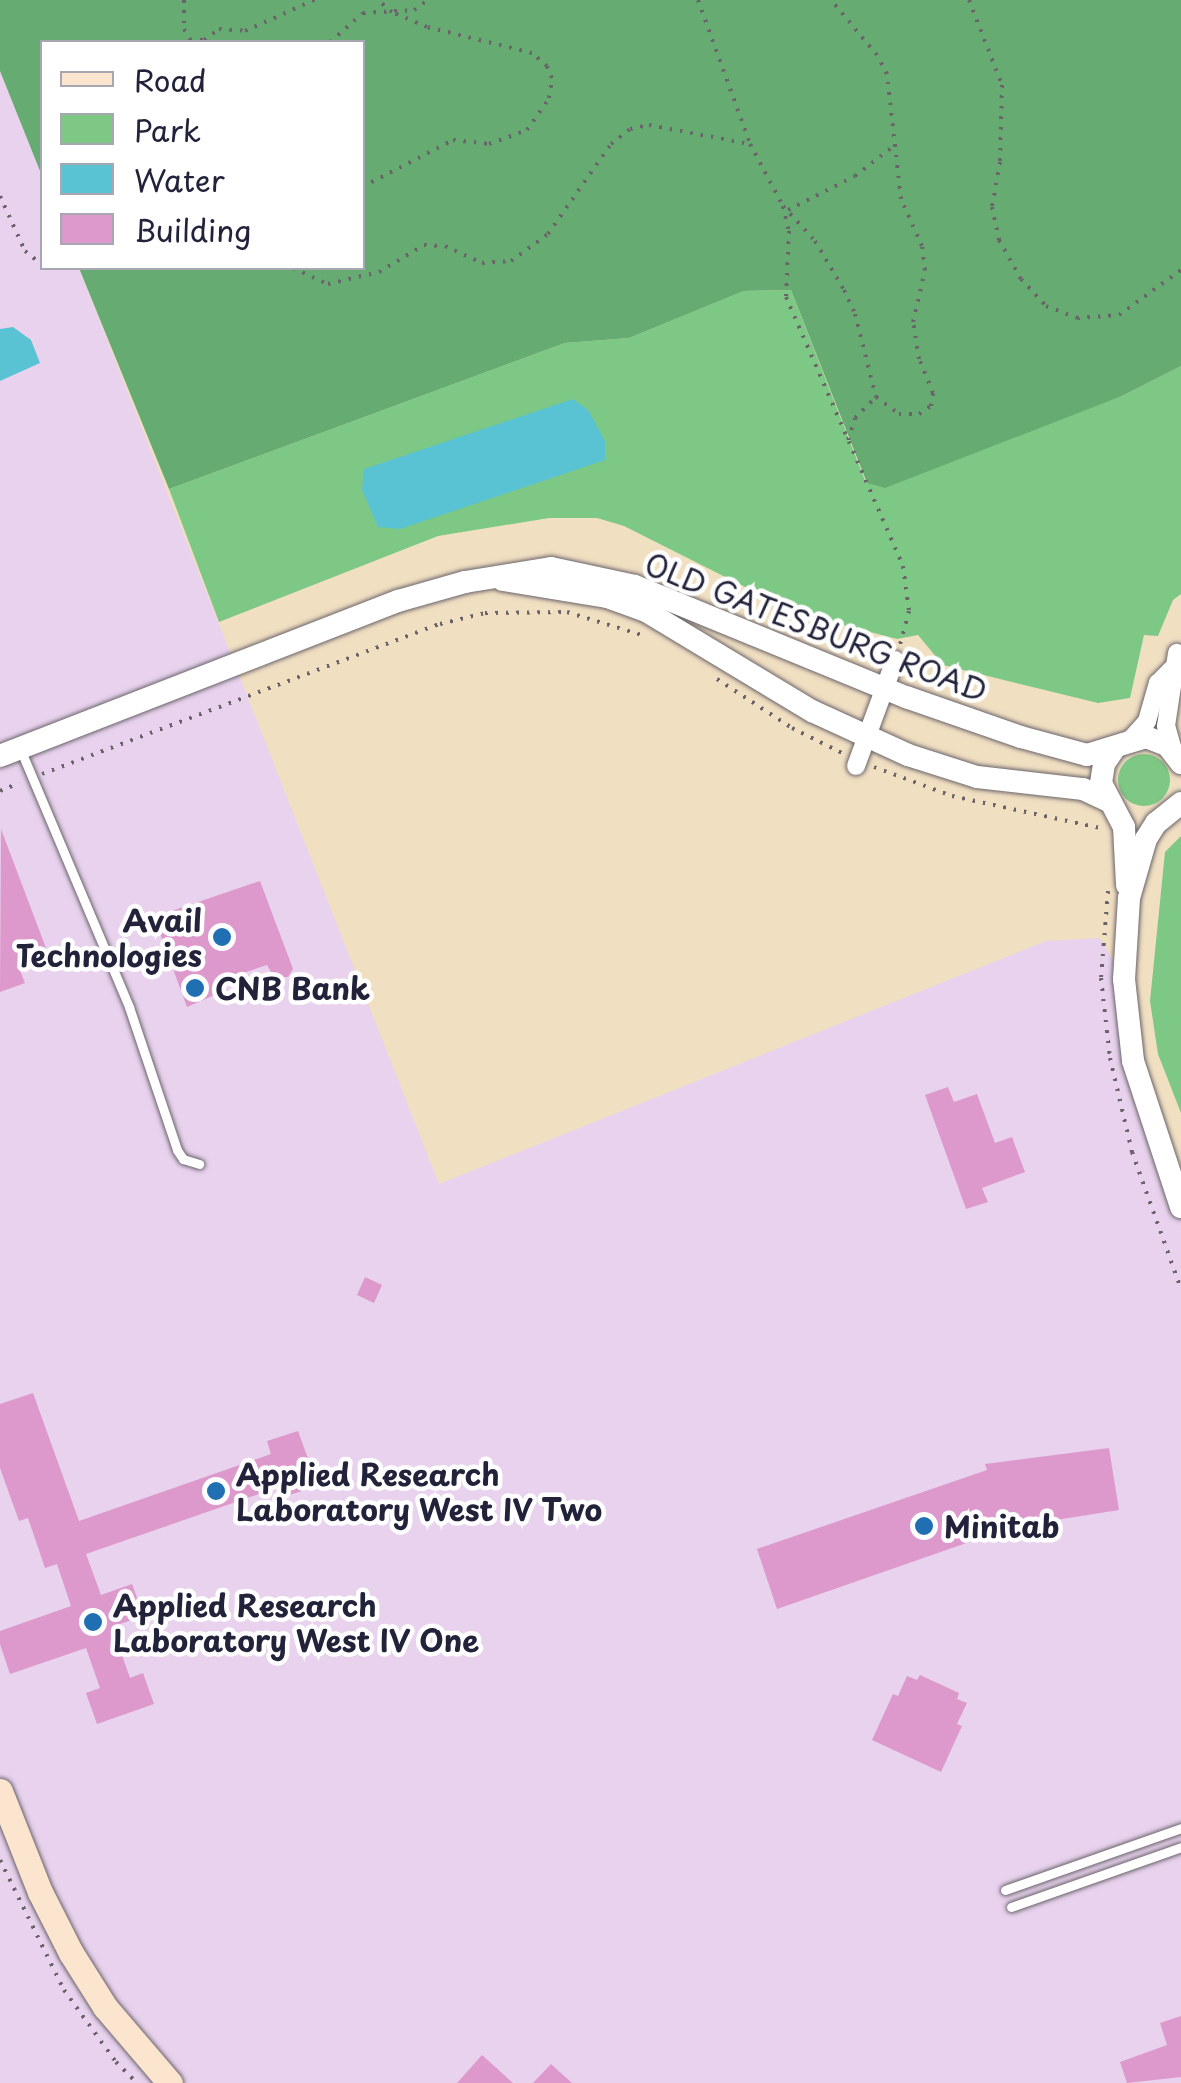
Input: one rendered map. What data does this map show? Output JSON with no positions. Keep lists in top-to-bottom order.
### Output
{
  "streets": {
    "street": ["OLD GATESBURG ROAD"]
  },
  "places": [
    "Avail Technologies",
    "CNB Bank",
    "Applied Research Laboratory West IV Two",
    "Minitab",
    "Applied Research Laboratory West IV One"
  ],
  "legend": [
    "Road",
    "Park",
    "Water",
    "Building"
  ]
}
